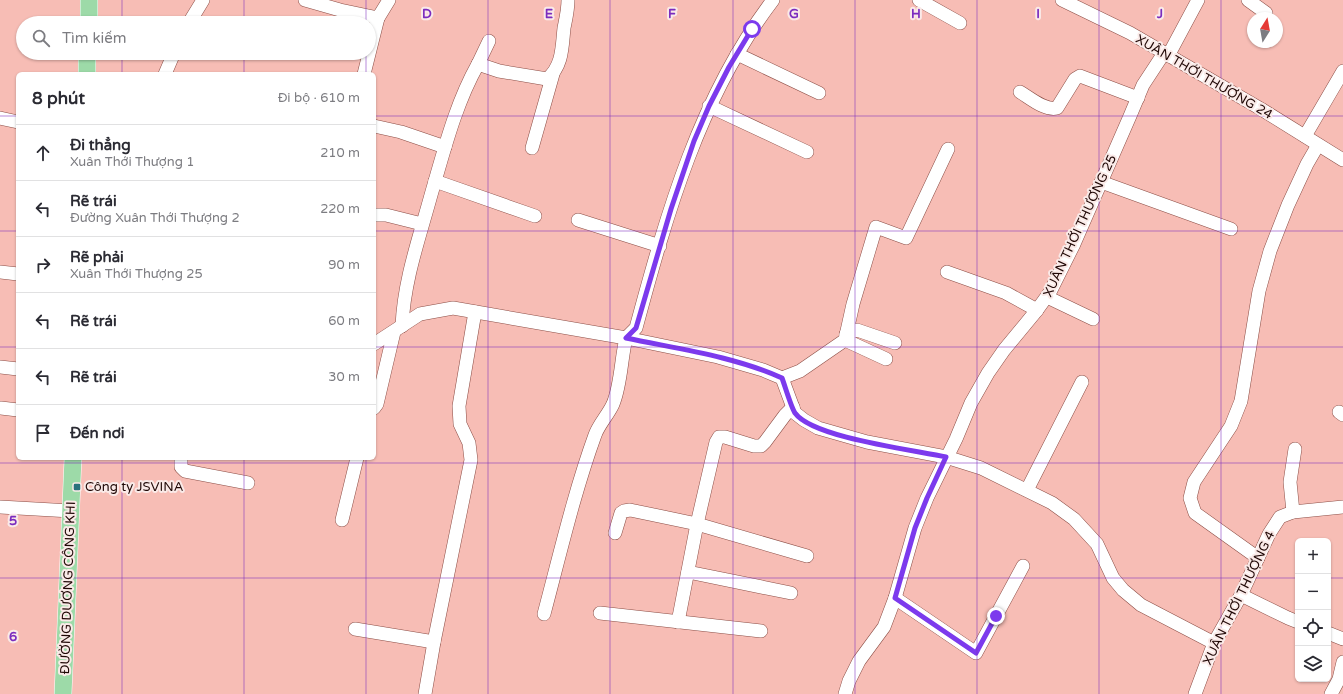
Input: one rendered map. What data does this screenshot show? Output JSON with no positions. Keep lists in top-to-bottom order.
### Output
{
  "streets": {
    "main road": ["ĐƯỜNG DƯƠNG CÔNG KHI"],
    "street": ["XUÂN THỚI THƯỢNG 24", "XUÂN THỚI THƯỢNG 25", "XUÂN THỚI THƯỢNG 4"]
  },
  "crossings": [
    ["XUÂN THỚI THƯỢNG 24", "XUÂN THỚI THƯỢNG 25"]
  ],
  "places": {
    "transit": ["Công ty JSVINA"]
  },
  "north": "top",
  "page": {
    "search": "Tìm kiếm",
    "heading": ["8 phút", "Đi bộ · 610 m"],
    "list": [
      ["Đi thẳng", "Xuân Thới Thượng 1", "210 m"],
      ["Rẽ trái", "Đường Xuân Thới Thượng 2", "220 m"],
      ["Rẽ phải", "Xuân Thới Thượng 25", "90 m"],
      ["Rẽ trái", "60 m"],
      ["Rẽ trái", "30 m"],
      "Đến nơi"
    ],
    "map_buttons": ["+", "−"]
  },
  "grid": {
    "columns": [
      "D",
      "E",
      "F",
      "G",
      "H",
      "I",
      "J"
    ],
    "rows": ["5", "6"]
  }
}
